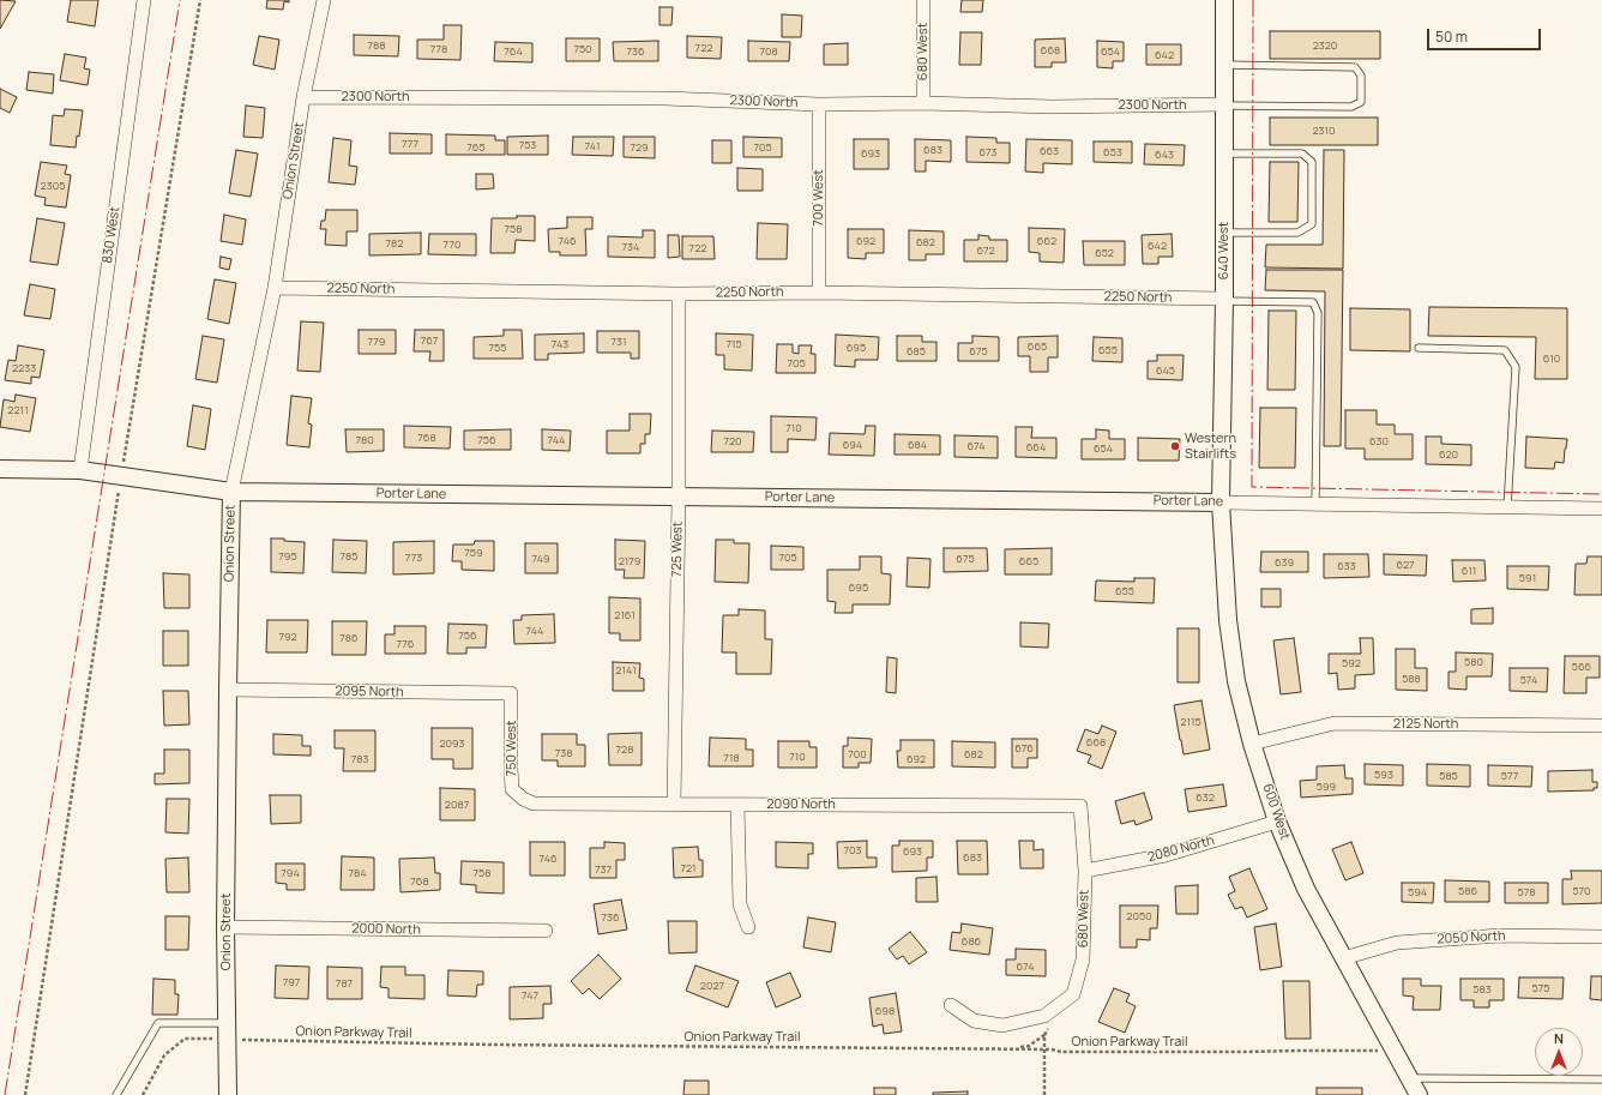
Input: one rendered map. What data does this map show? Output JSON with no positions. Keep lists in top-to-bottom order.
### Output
{
  "streets": {
    "street": [
      "680 West",
      "2300 North",
      "Onion Street",
      "700 West",
      "830 West",
      "640 West",
      "2250 North",
      "Porter Lane",
      "725 West",
      "2095 North",
      "2125 North",
      "750 West",
      "2090 North",
      "600 West",
      "2080 North",
      "2000 North",
      "2050 North"
    ],
    "path": ["Onion Parkway Trail"]
  },
  "crossings": [
    ["680 West", "2300 North"],
    ["680 West", "2090 North"],
    ["680 West", "2080 North"],
    ["2300 North", "Onion Street"],
    ["2300 North", "700 West"],
    ["2300 North", "640 West"],
    ["Onion Street", "2250 North"],
    ["Onion Street", "Porter Lane"],
    ["Onion Street", "2095 North"],
    ["Onion Street", "2000 North"],
    ["Onion Street", "Onion Parkway Trail"],
    ["700 West", "2250 North"],
    ["830 West", "Porter Lane"],
    ["640 West", "2250 North"],
    ["640 West", "Porter Lane"],
    ["640 West", "600 West"],
    ["2250 North", "725 West"],
    ["Porter Lane", "725 West"],
    ["Porter Lane", "600 West"],
    ["725 West", "2090 North"],
    ["2095 North", "750 West"],
    ["2125 North", "600 West"],
    ["750 West", "2090 North"],
    ["600 West", "2080 North"],
    ["600 West", "2050 North"]
  ],
  "places": ["Western Stairlifts"],
  "house_numbers": [
    "788",
    "2320",
    "722",
    "778",
    "750",
    "668",
    "764",
    "736",
    "708",
    "654",
    "642",
    "2310",
    "777",
    "753",
    "741",
    "765",
    "729",
    "705",
    "683",
    "663",
    "673",
    "653",
    "693",
    "643",
    "2305",
    "758",
    "746",
    "692",
    "662",
    "682",
    "782",
    "770",
    "642",
    "734",
    "722",
    "672",
    "652",
    "767",
    "779",
    "731",
    "743",
    "715",
    "665",
    "755",
    "695",
    "655",
    "685",
    "675",
    "610",
    "705",
    "2233",
    "645",
    "2211",
    "710",
    "768",
    "780",
    "756",
    "744",
    "720",
    "630",
    "694",
    "684",
    "674",
    "664",
    "654",
    "620",
    "759",
    "795",
    "785",
    "773",
    "705",
    "749",
    "675",
    "2179",
    "665",
    "639",
    "627",
    "633",
    "611",
    "591",
    "695",
    "655",
    "2161",
    "744",
    "756",
    "792",
    "786",
    "776",
    "580",
    "592",
    "566",
    "2141",
    "588",
    "574",
    "2115",
    "668",
    "2093",
    "676",
    "728",
    "738",
    "700",
    "682",
    "710",
    "718",
    "783",
    "692",
    "593",
    "585",
    "577",
    "599",
    "632",
    "2087",
    "703",
    "693",
    "683",
    "746",
    "721",
    "737",
    "794",
    "784",
    "758",
    "768",
    "586",
    "570",
    "594",
    "578",
    "2050",
    "736",
    "686",
    "674",
    "797",
    "787",
    "2027",
    "575",
    "583",
    "747",
    "698"
  ],
  "scale_bar": "50 m",
  "north": "top"
}
